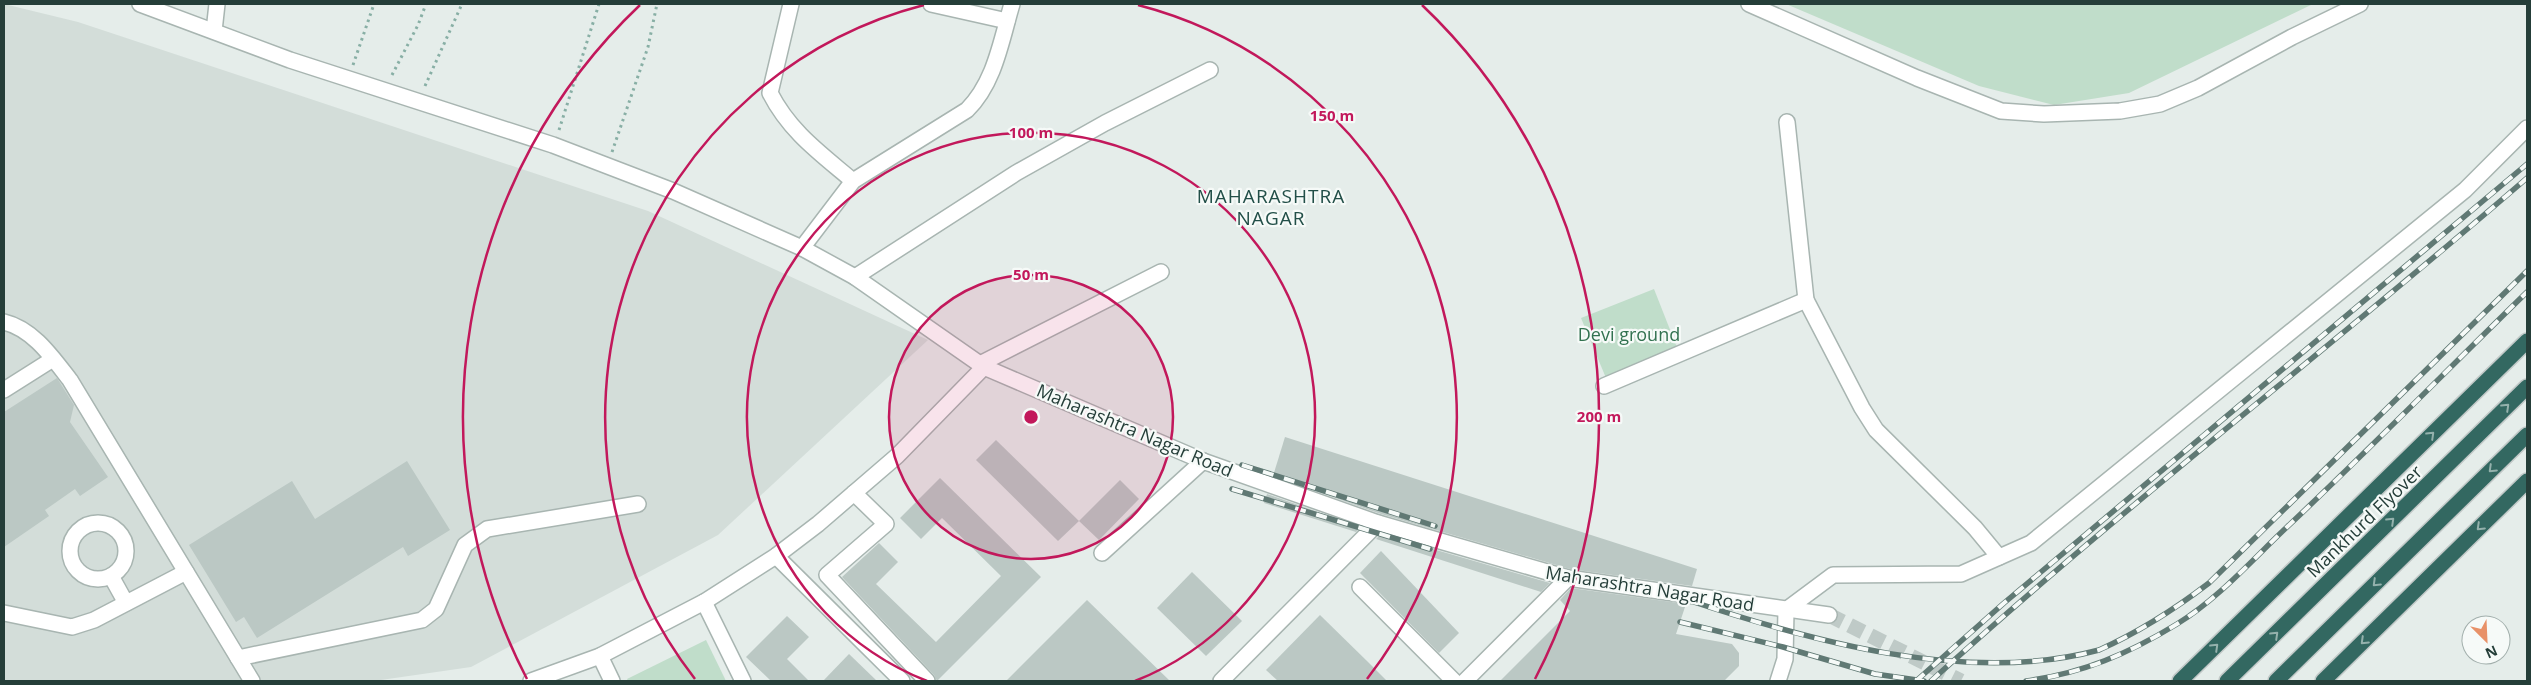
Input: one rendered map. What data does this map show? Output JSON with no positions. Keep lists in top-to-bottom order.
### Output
{
  "streets": {
    "highway": ["Mankhurd Flyover"],
    "street": ["Maharashtra Nagar Road"]
  },
  "districts": ["MAHARASHTRA NAGAR"],
  "parks": ["Devi ground"],
  "north": "bottom right",
  "rings": [
    "150 m",
    "100 m",
    "50 m",
    "200 m"
  ]
}
